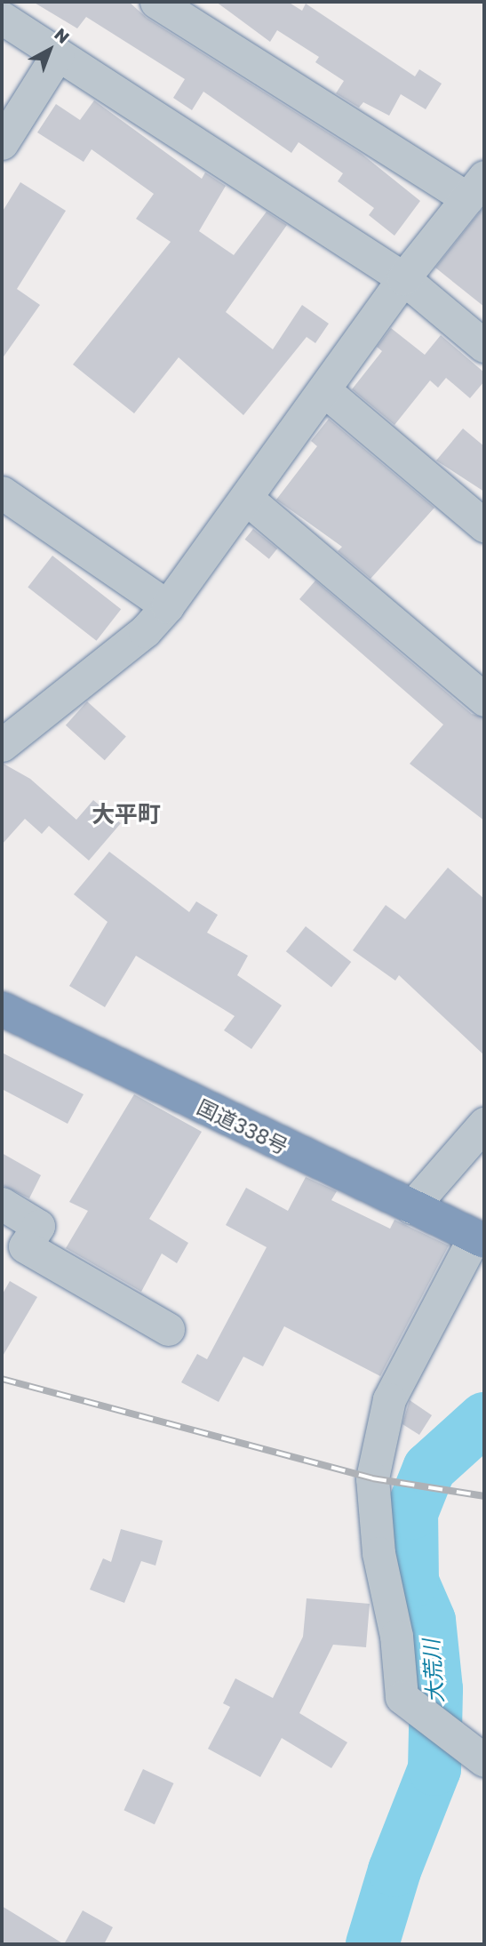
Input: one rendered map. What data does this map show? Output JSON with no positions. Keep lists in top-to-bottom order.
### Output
{
  "streets": {
    "highway": ["国道338号"]
  },
  "districts": ["大平町"],
  "water": ["大荒川"],
  "north": "top right"
}
